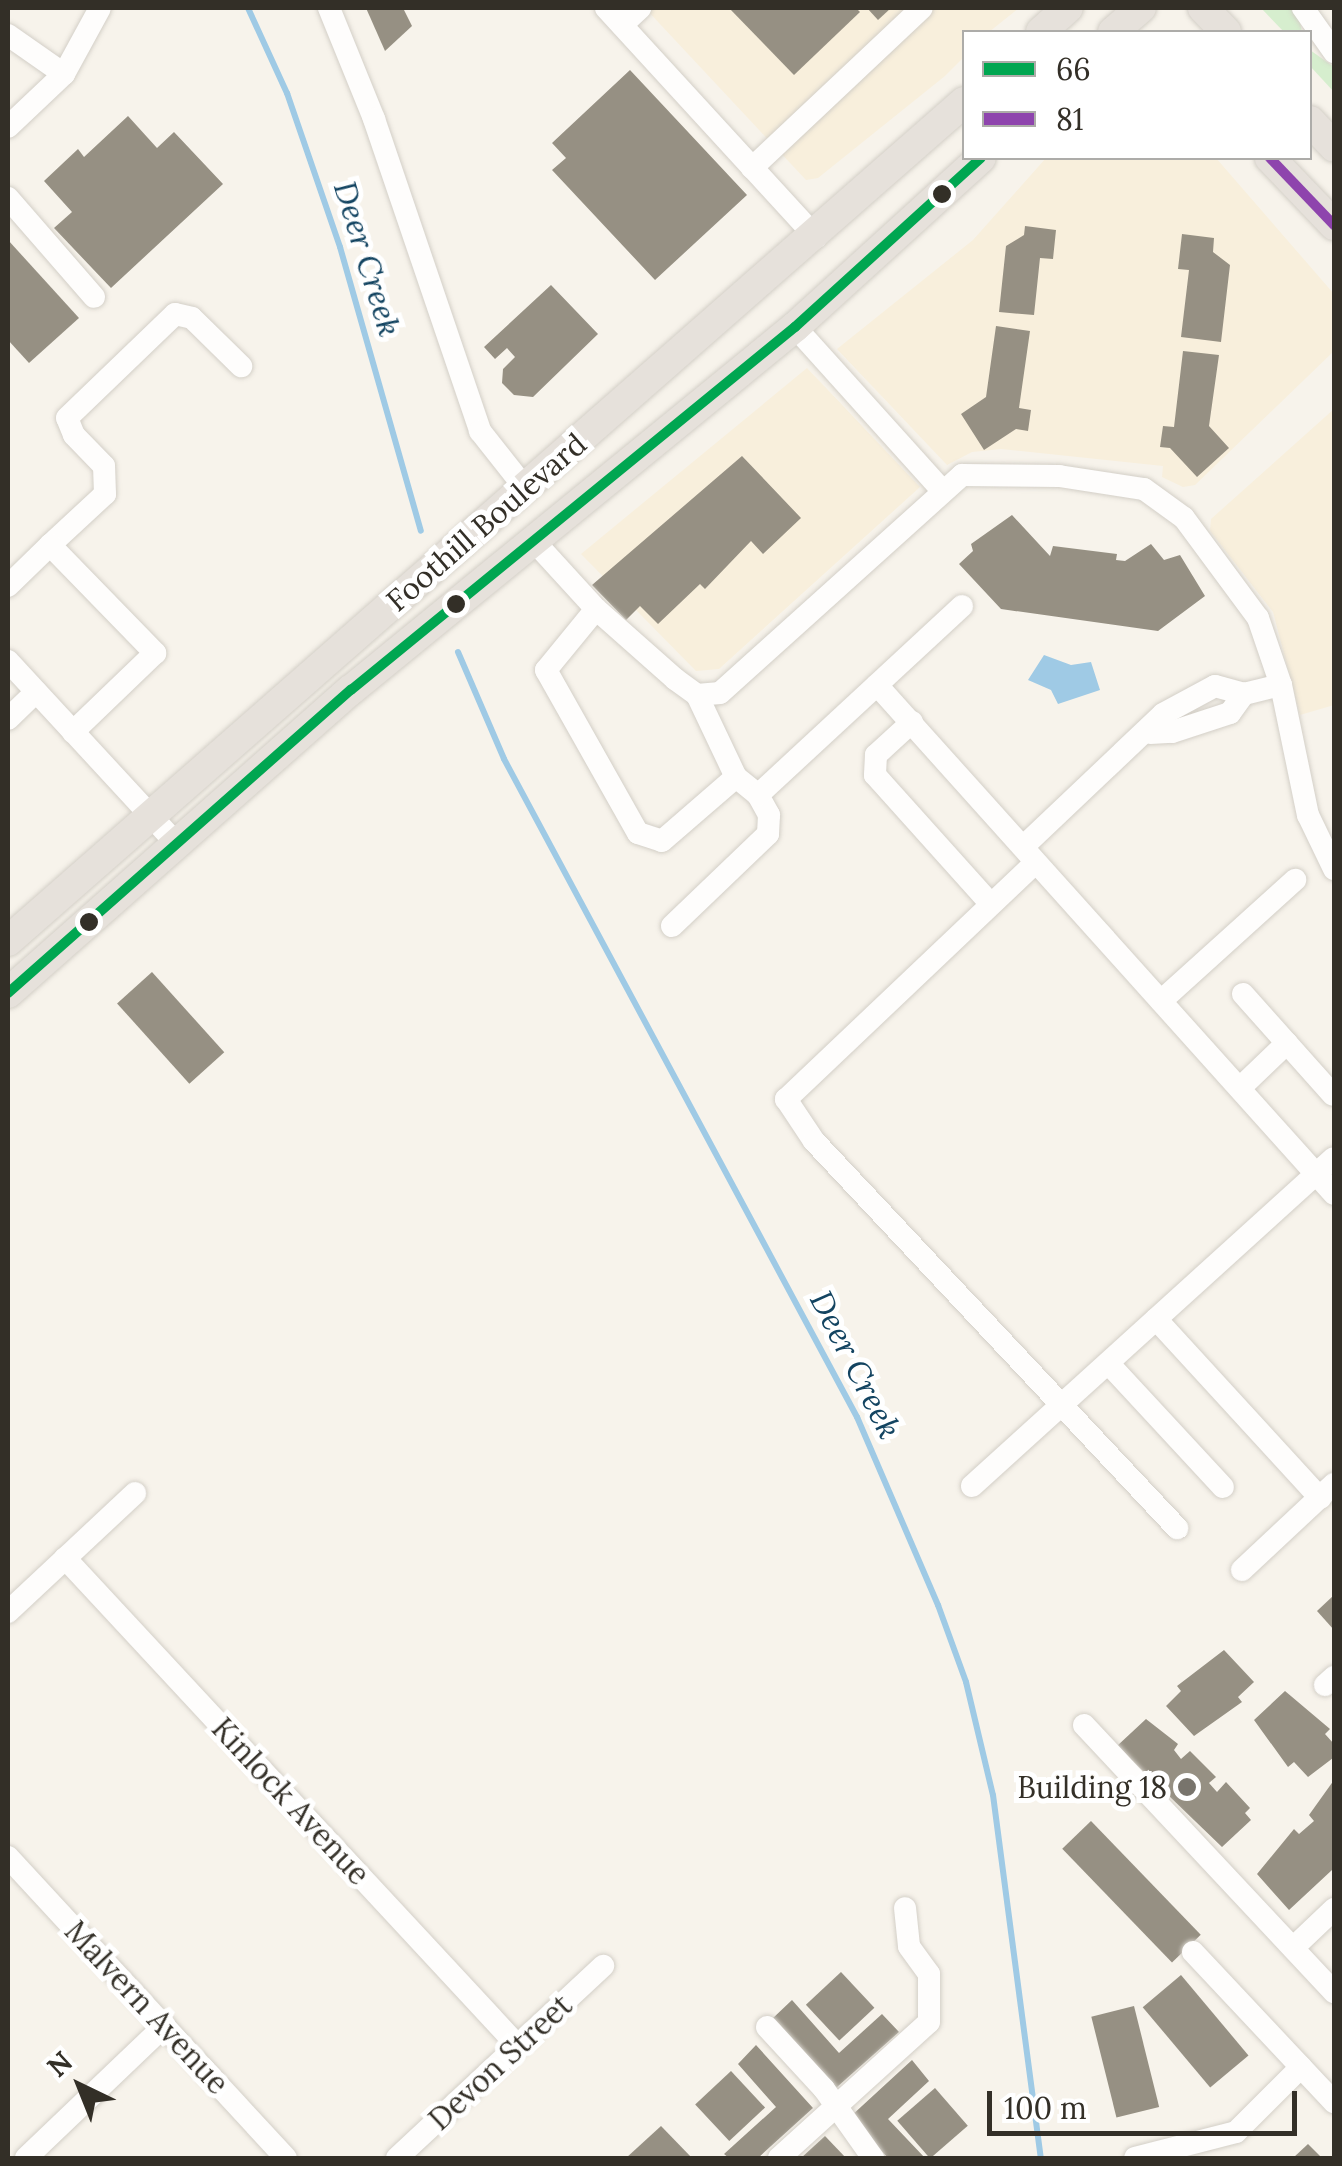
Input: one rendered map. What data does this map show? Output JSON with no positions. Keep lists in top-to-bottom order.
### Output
{
  "streets": {
    "main road": ["Foothill Boulevard"],
    "street": ["Kinlock Avenue", "Malvern Avenue", "Devon Street"]
  },
  "crossings": [
    ["Kinlock Avenue", "Devon Street"]
  ],
  "water": ["Deer Creek"],
  "places": ["Building 18"],
  "lines": ["transit line 66", "transit line 81"],
  "legend": ["66", "81"],
  "scale_bar": "100 m",
  "north": "top left"
}
